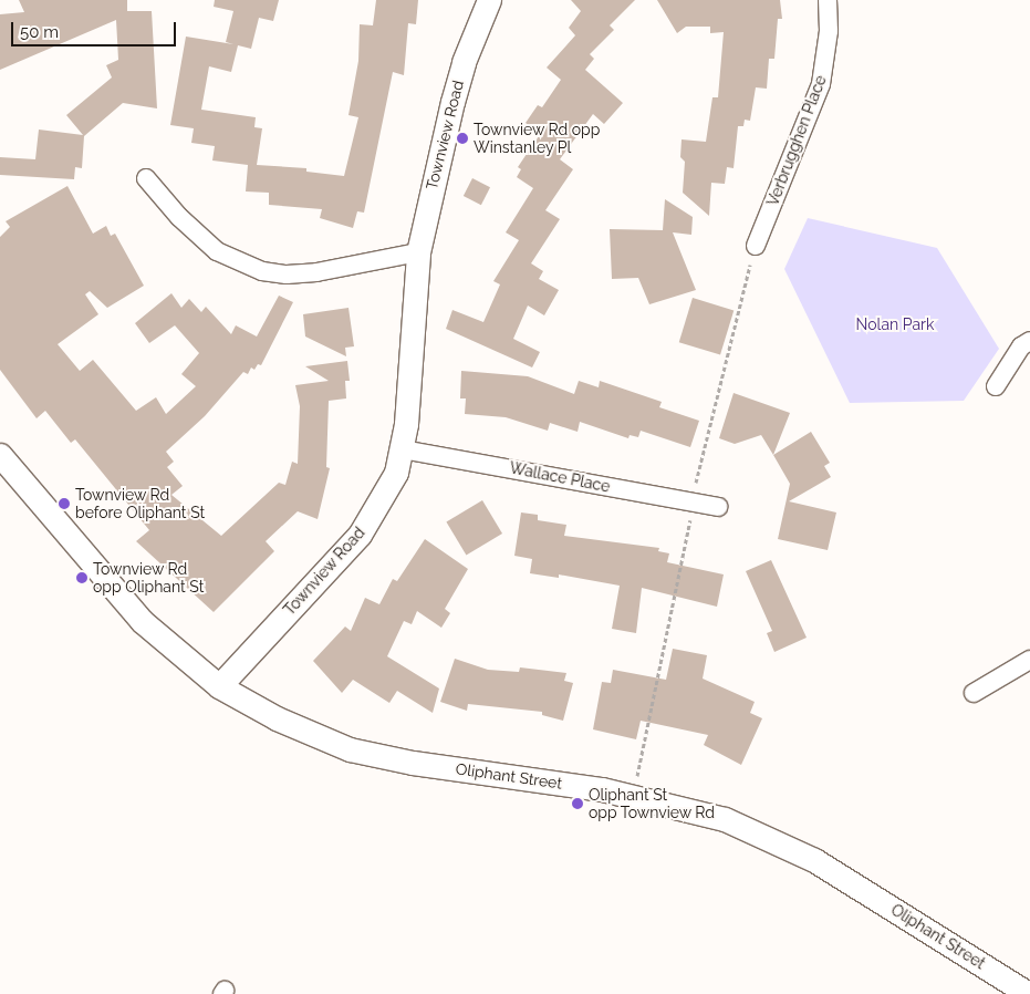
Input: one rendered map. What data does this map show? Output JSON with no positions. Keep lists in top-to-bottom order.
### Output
{
  "streets": {
    "street": [
      "Townview Road",
      "Verbrugghen Place",
      "Wallace Place",
      "Oliphant Street"
    ]
  },
  "crossings": [
    ["Townview Road", "Wallace Place"],
    ["Townview Road", "Oliphant Street"]
  ],
  "parks": ["Nolan Park"],
  "places": [
    "Townview Rd opp Winstanley Pl",
    "Townview Rd before Oliphant St",
    "Townview Rd opp Oliphant St",
    "Oliphant St opp Townview Rd"
  ],
  "scale_bar": "50 m"
}
